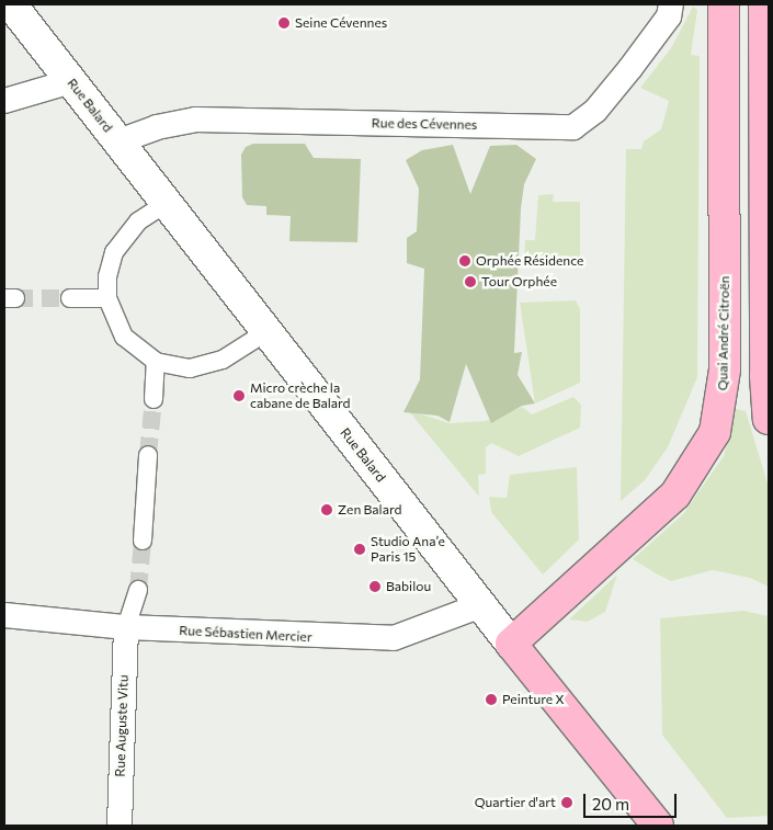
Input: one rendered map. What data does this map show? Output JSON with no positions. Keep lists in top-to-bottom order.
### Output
{
  "streets": {
    "main road": ["Rue Balard", "Quai André Citroën"],
    "street": ["Rue des Cévennes", "Rue Sébastien Mercier", "Rue Auguste Vitu"]
  },
  "crossings": [
    ["Rue Balard", "Rue des Cévennes"],
    ["Rue Balard", "Quai André Citroën"],
    ["Rue Balard", "Rue Sébastien Mercier"],
    ["Rue Sébastien Mercier", "Rue Auguste Vitu"]
  ],
  "places": [
    "Seine Cévennes",
    "Orphée Résidence",
    "Tour Orphée",
    "Micro crèche la cabane de Balard",
    "Zen Balard",
    "Studio Ana’e Paris 15",
    "Babilou",
    "Peinture X",
    "Quartier d'art"
  ],
  "scale_bar": "20 m"
}
